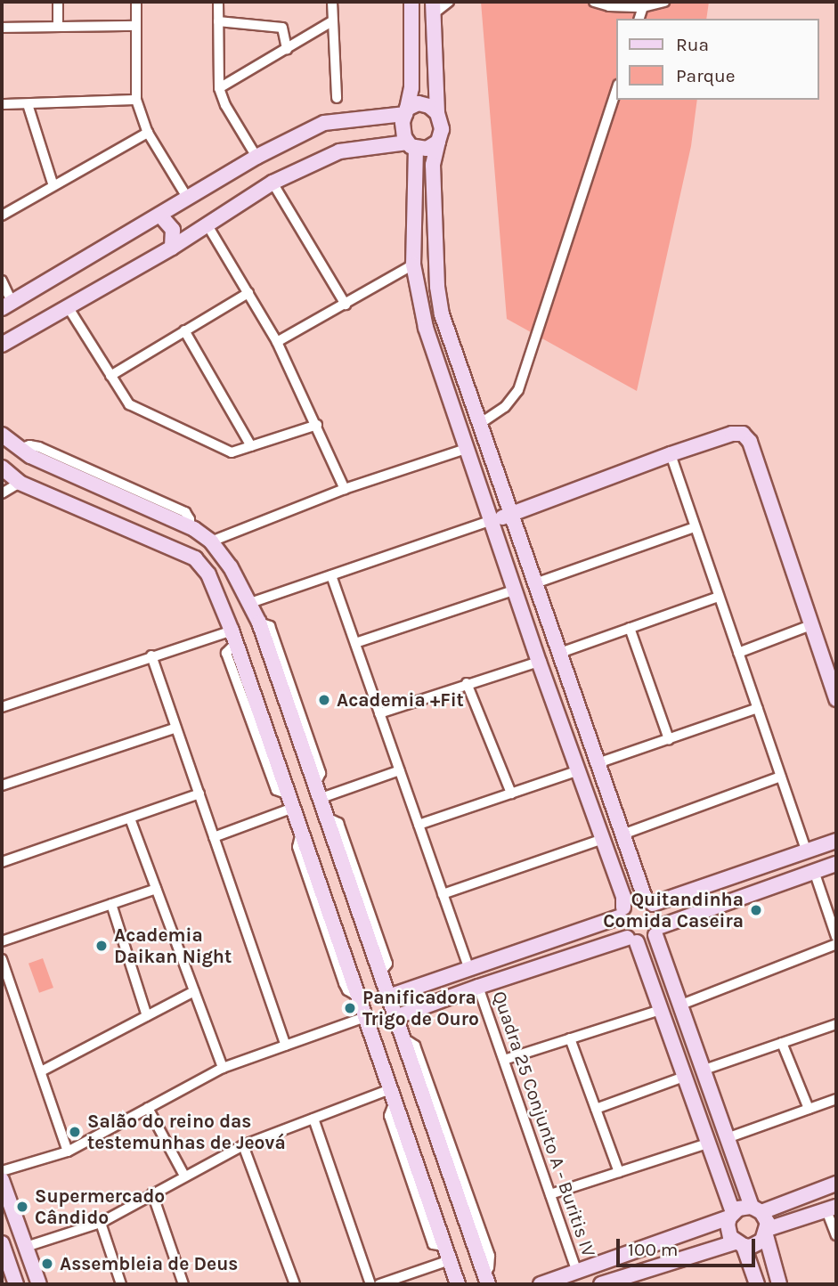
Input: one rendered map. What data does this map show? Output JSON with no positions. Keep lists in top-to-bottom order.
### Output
{
  "streets": {
    "street": ["Quadra 25 Conjunto A - Buritis IV"]
  },
  "places": [
    "Academia +Fit",
    "Quitandinha Comida Caseira",
    "Academia Daikan Night",
    "Panificadora Trigo de Ouro",
    "Salão do reino das testemunhas de Jeová",
    "Supermercado Cândido",
    "Assembleia de Deus"
  ],
  "legend": ["Rua", "Parque"],
  "scale_bar": "100 m"
}
